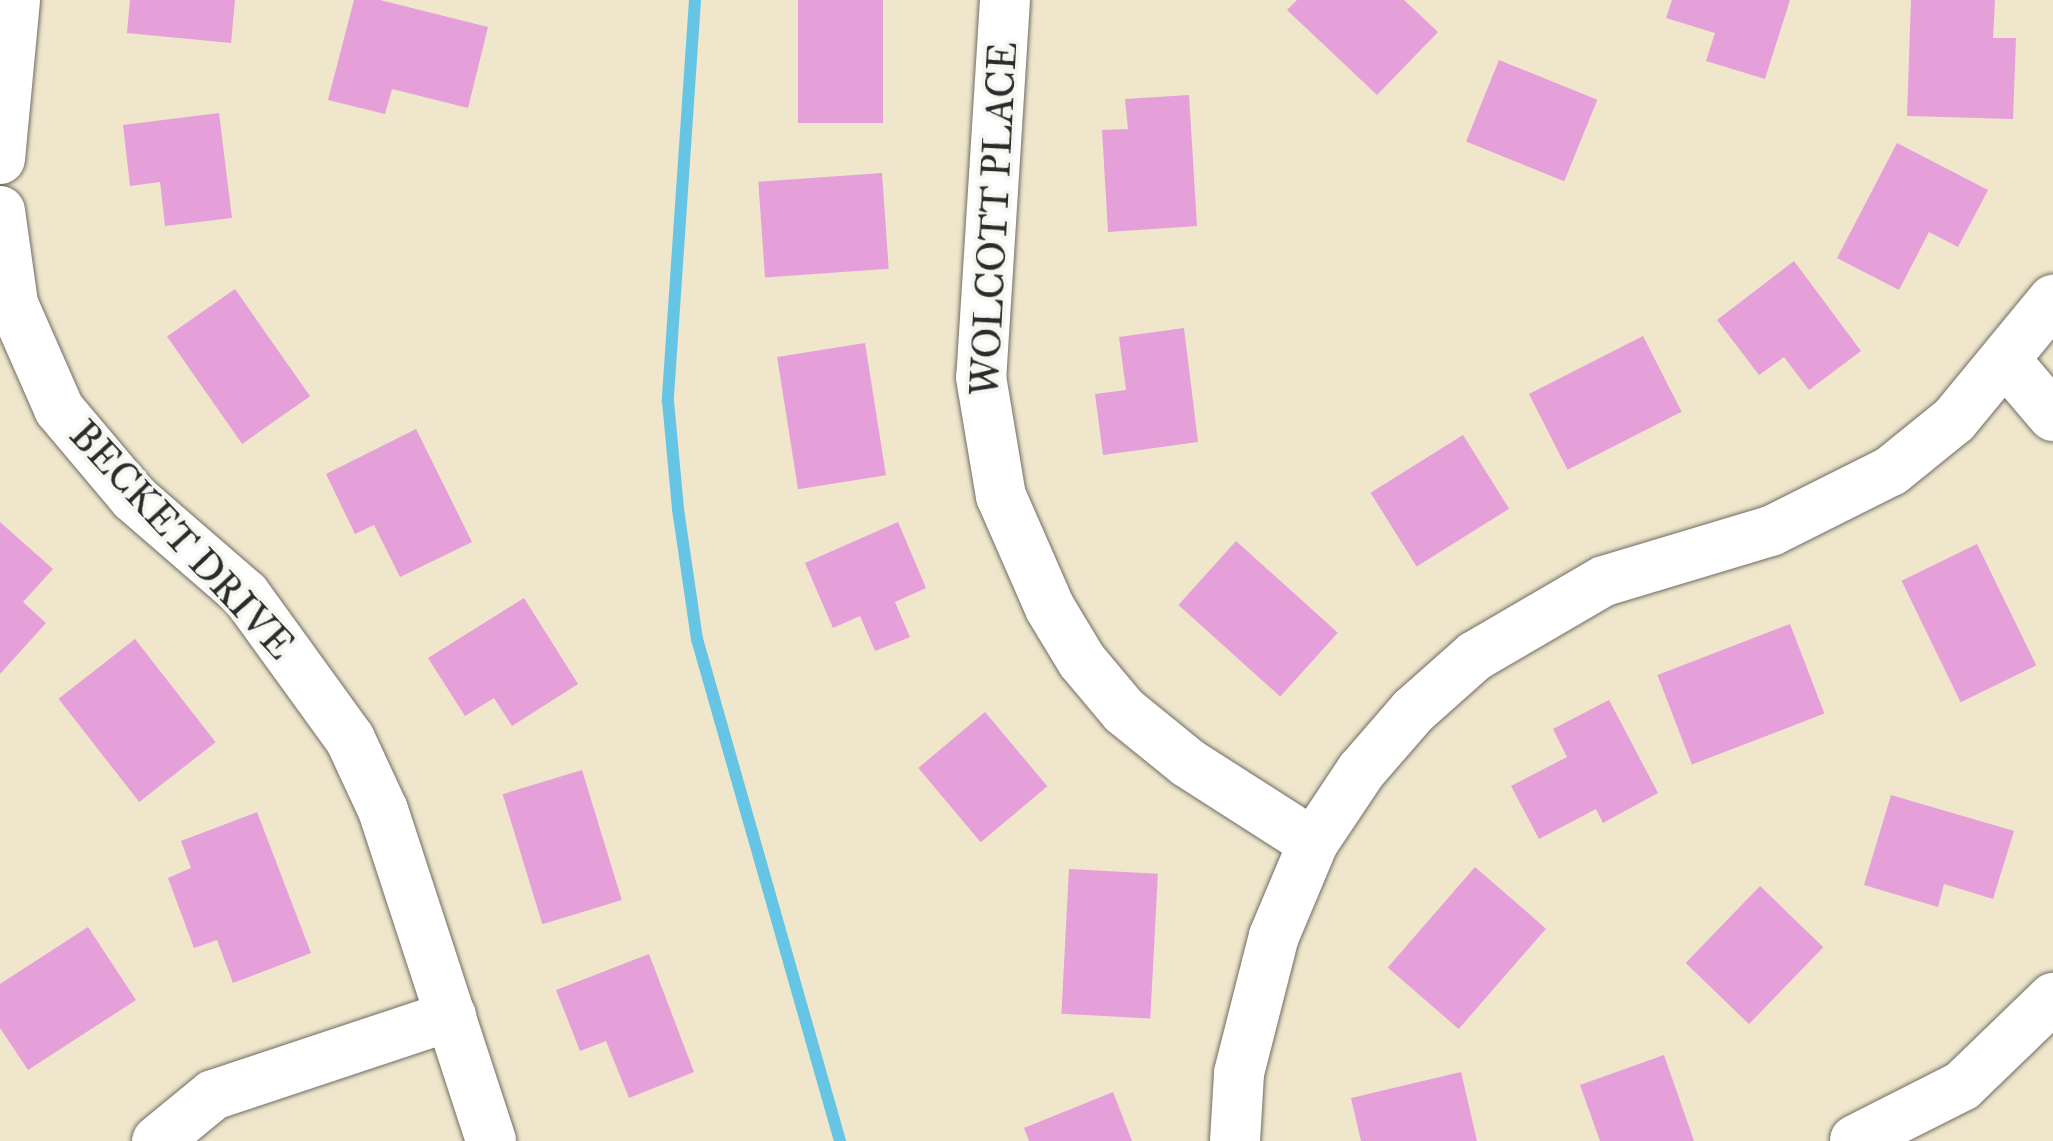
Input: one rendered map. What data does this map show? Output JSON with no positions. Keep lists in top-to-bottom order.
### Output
{
  "streets": {
    "street": ["WOLCOTT PLACE", "BECKET DRIVE"]
  }
}
